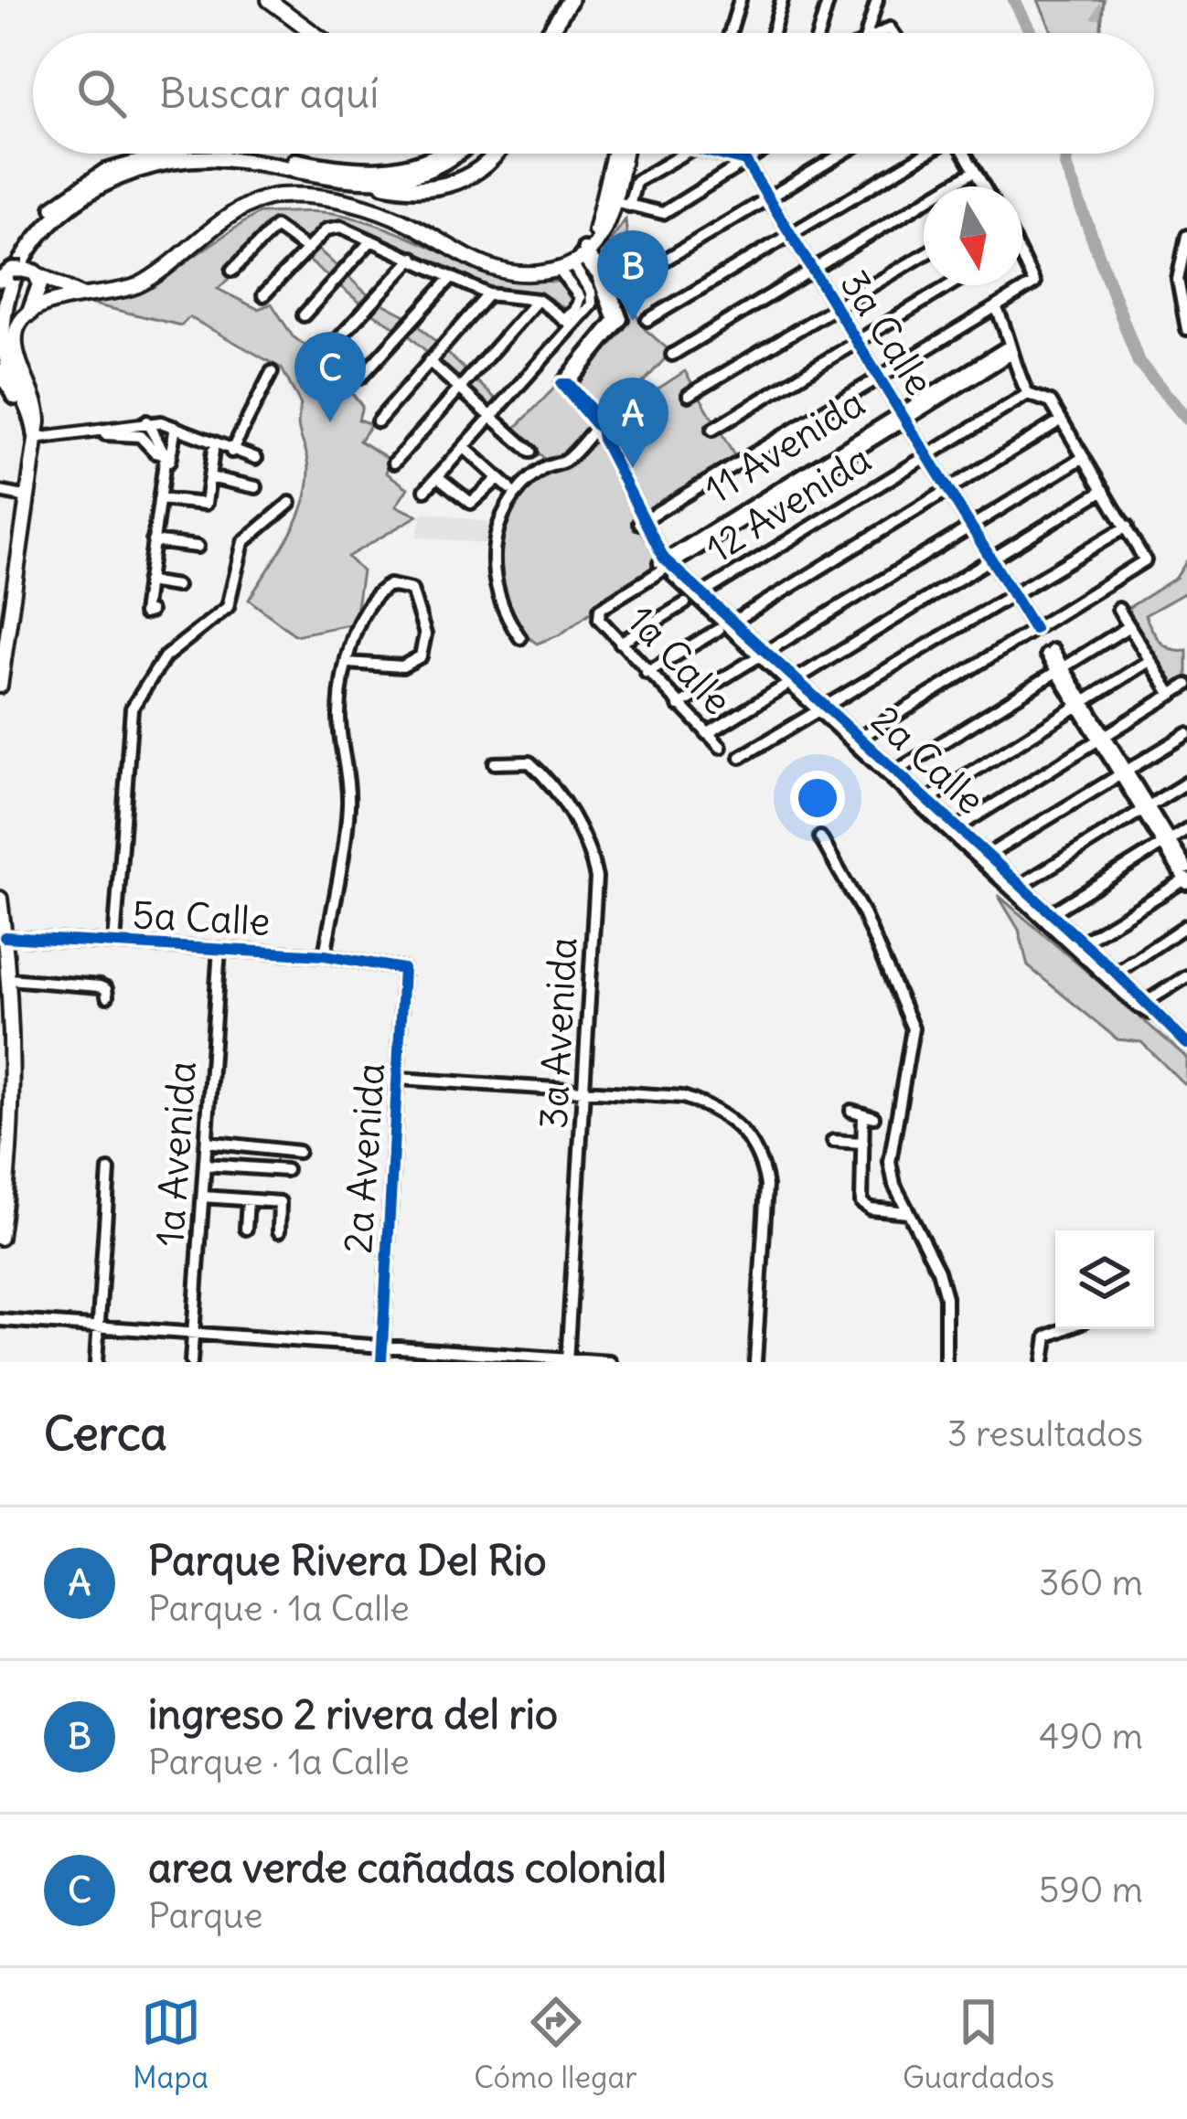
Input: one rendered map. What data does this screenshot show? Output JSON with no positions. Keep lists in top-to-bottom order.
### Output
{
  "streets": {
    "street": [
      "3a Calle",
      "11 Avenida",
      "12 Avenida",
      "1a Calle",
      "2a Calle",
      "5a Calle",
      "3a Avenida",
      "1a Avenida",
      "2a Avenida"
    ]
  },
  "crossings": [
    ["3a Calle", "11 Avenida"],
    ["3a Calle", "12 Avenida"],
    ["11 Avenida", "1a Calle"],
    ["11 Avenida", "2a Calle"],
    ["12 Avenida", "1a Calle"],
    ["12 Avenida", "2a Calle"],
    ["1a Calle", "2a Calle"],
    ["5a Calle", "1a Avenida"],
    ["5a Calle", "2a Avenida"]
  ],
  "north": "bottom",
  "page": {
    "search": "Buscar aquí",
    "pins": ["B", "C", "A"],
    "heading": ["Cerca", "3 resultados"],
    "list": [
      {
        "mark": "A",
        "name": "Parque Rivera Del Rio",
        "note": "Parque · 1a Calle",
        "value": "360 m"
      },
      {
        "mark": "B",
        "name": "ingreso 2 rivera del rio",
        "note": "Parque · 1a Calle",
        "value": "490 m"
      },
      {
        "mark": "C",
        "name": "area verde cañadas colonial",
        "note": "Parque",
        "value": "590 m"
      }
    ],
    "nav": ["Mapa", "Cómo llegar", "Guardados"]
  }
}
